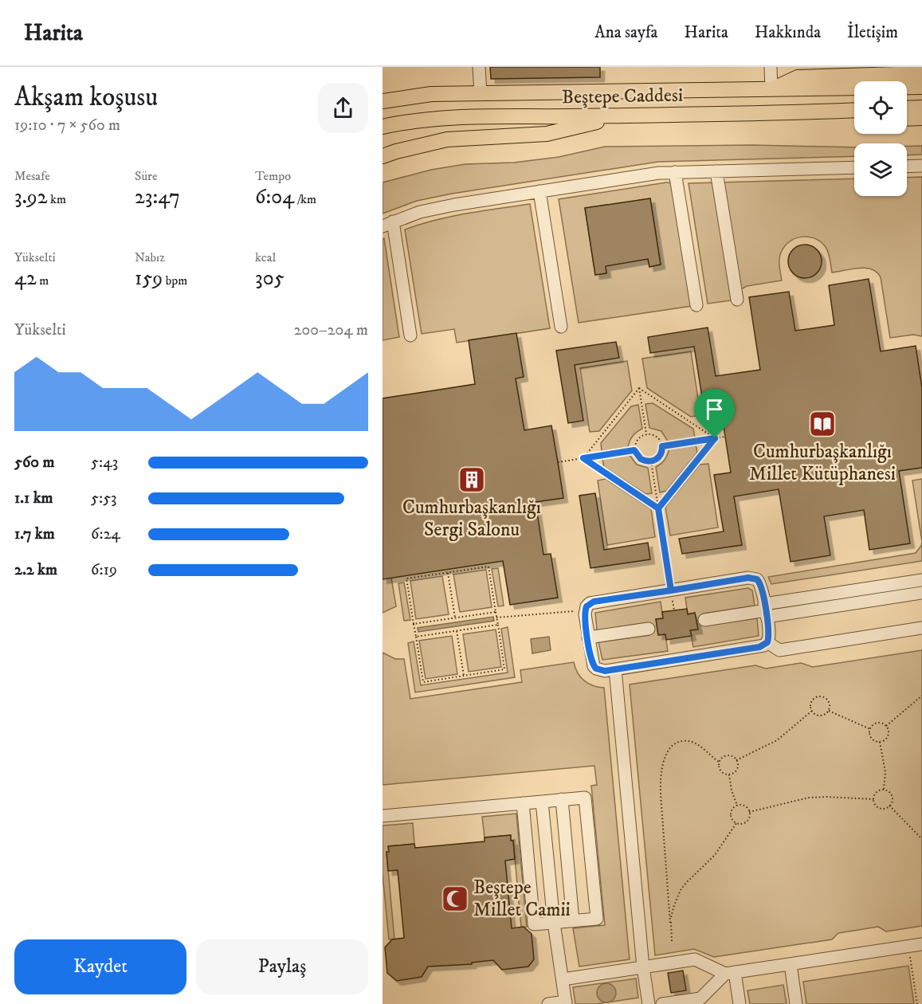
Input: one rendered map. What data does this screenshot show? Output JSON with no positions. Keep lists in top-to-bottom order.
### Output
{
  "streets": {
    "main road": ["Beştepe Caddesi"]
  },
  "places": {
    "library": ["Cumhurbaşkanlığı Millet Kütüphanesi"],
    "building": ["Cumhurbaşkanlığı Sergi Salonu"],
    "mosque": ["Beştepe Millet Camii"]
  },
  "page": {
    "header": "Harita",
    "nav": [
      "Ana sayfa",
      "Harita",
      "Hakkında",
      "İletişim"
    ],
    "heading": ["Akşam koşusu", "19:10 · 7 × 560 m"],
    "stats": [
      ["Mesafe", "3.92 km"],
      ["Süre", "23:47"],
      ["Tempo", "6:04 /km"],
      ["Yükselti", "42 m"],
      ["Nabız", "159 bpm"],
      ["kcal", "305"]
    ],
    "chart": ["Yükselti", "200–204 m"],
    "list": [
      {
        "name": "560 m",
        "note": "5:43"
      },
      {
        "name": "1.1 km",
        "note": "5:53"
      },
      {
        "name": "1.7 km",
        "note": "6:24"
      },
      {
        "name": "2.2 km",
        "note": "6:19"
      }
    ],
    "buttons": ["Kaydet", "Paylaş"]
  }
}
